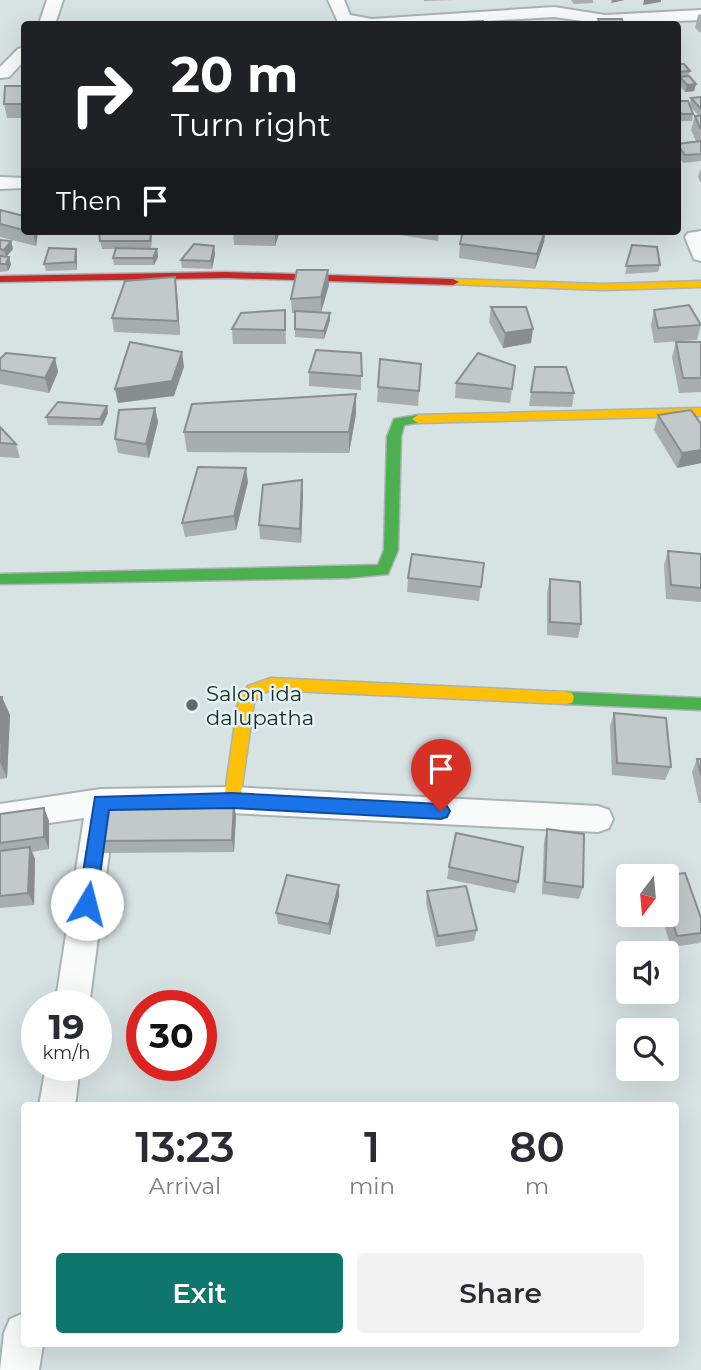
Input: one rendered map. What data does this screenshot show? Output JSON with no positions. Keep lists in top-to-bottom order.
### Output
{
  "places": ["Salon ida dalupatha"],
  "north": "bottom",
  "page": {
    "turn": ["20 m", "Turn right"],
    "then": "Then",
    "speed": "19 km/h",
    "limit": "30",
    "eta": [
      "13:23",
      "Arrival",
      "1",
      "min",
      "80",
      "m"
    ],
    "buttons": ["Exit", "Share"]
  }
}
